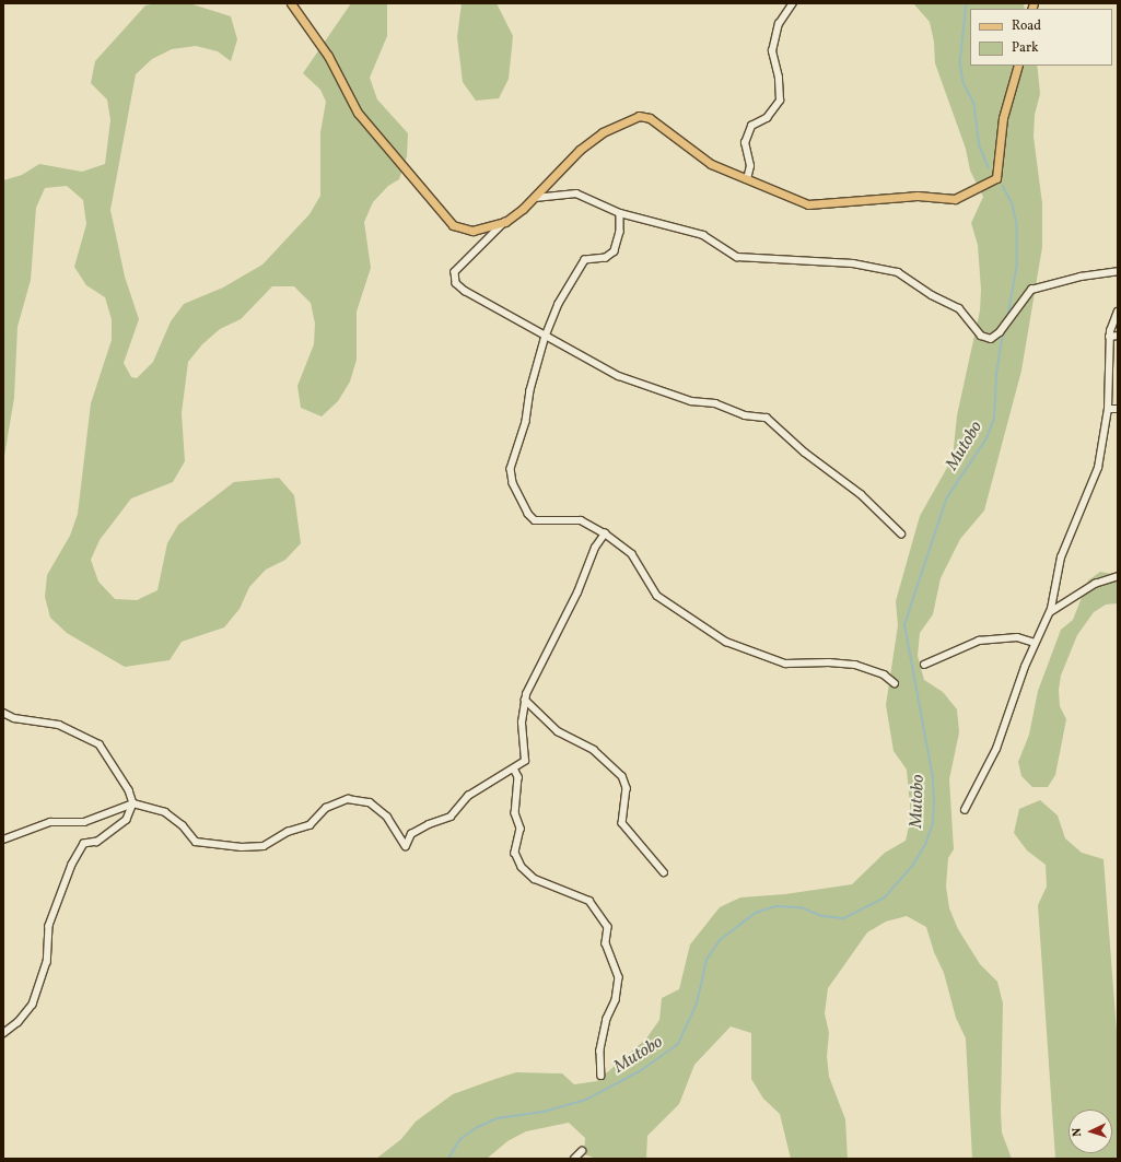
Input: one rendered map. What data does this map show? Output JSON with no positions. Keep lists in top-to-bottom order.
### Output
{
  "water": ["Mutobo"],
  "legend": ["Road", "Park"],
  "north": "left"
}
